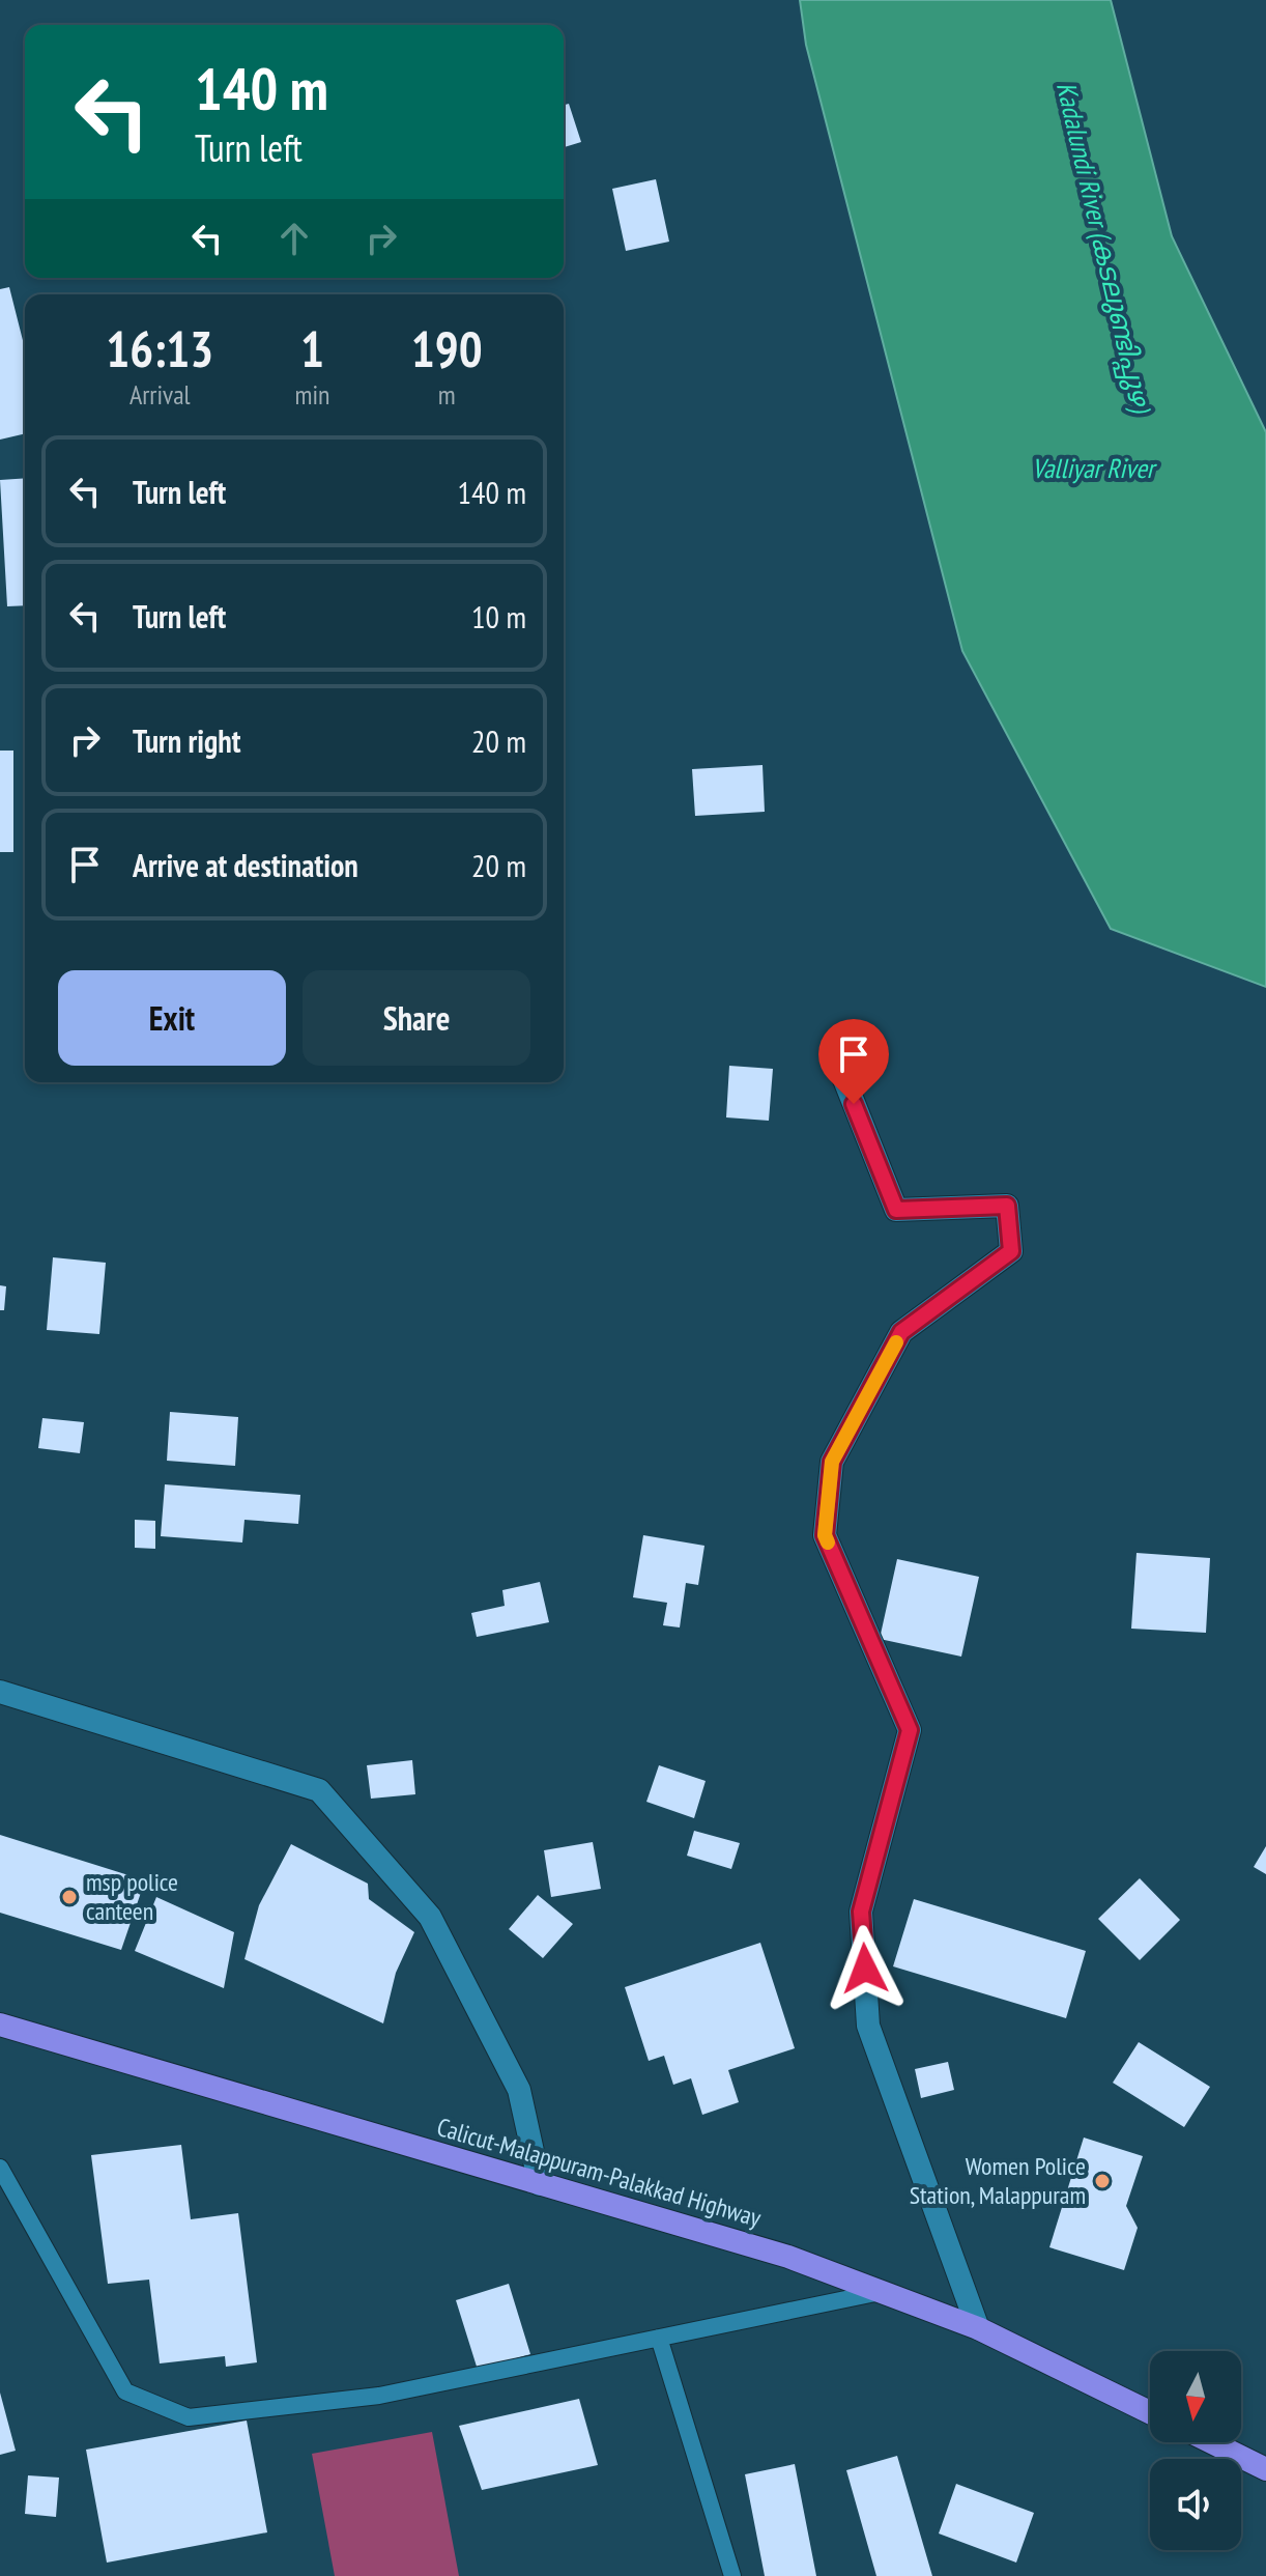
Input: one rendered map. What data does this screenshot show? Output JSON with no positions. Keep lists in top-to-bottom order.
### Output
{
  "streets": {
    "highway": ["Calicut-Malappuram-Palakkad Highway"]
  },
  "water": ["Kadalundi River (കടലുണ്ടിപ്പുഴ)", "Valliyar River"],
  "places": ["msp police canteen", "Women Police Station, Malappuram"],
  "north": "bottom",
  "page": {
    "turn": ["140 m", "Turn left"],
    "eta": [
      "16:13",
      "Arrival",
      "1",
      "min",
      "190",
      "m"
    ],
    "list": [
      {
        "name": "Turn left",
        "value": "140 m"
      },
      {
        "name": "Turn left",
        "value": "10 m"
      },
      {
        "name": "Turn right",
        "value": "20 m"
      },
      {
        "name": "Arrive at destination",
        "value": "20 m"
      }
    ],
    "buttons": ["Exit", "Share"]
  }
}
